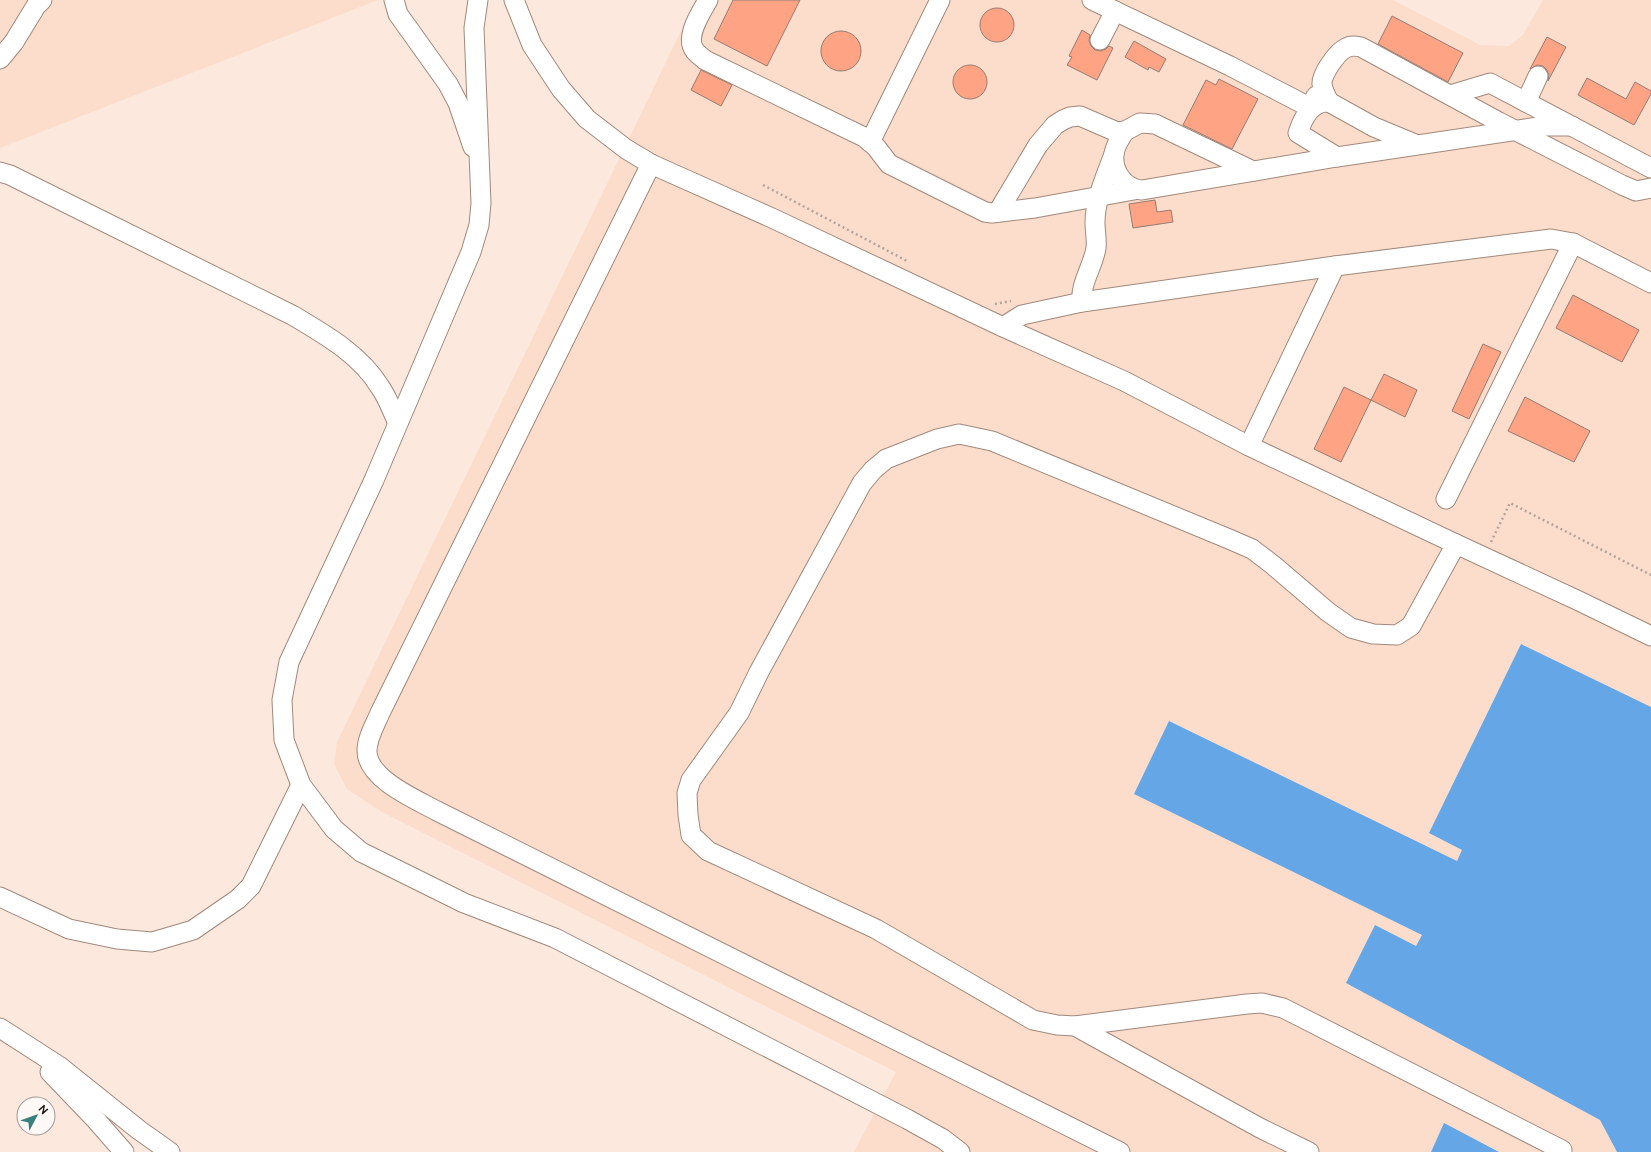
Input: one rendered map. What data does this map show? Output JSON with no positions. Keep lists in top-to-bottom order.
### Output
{
  "north": "top right"
}
